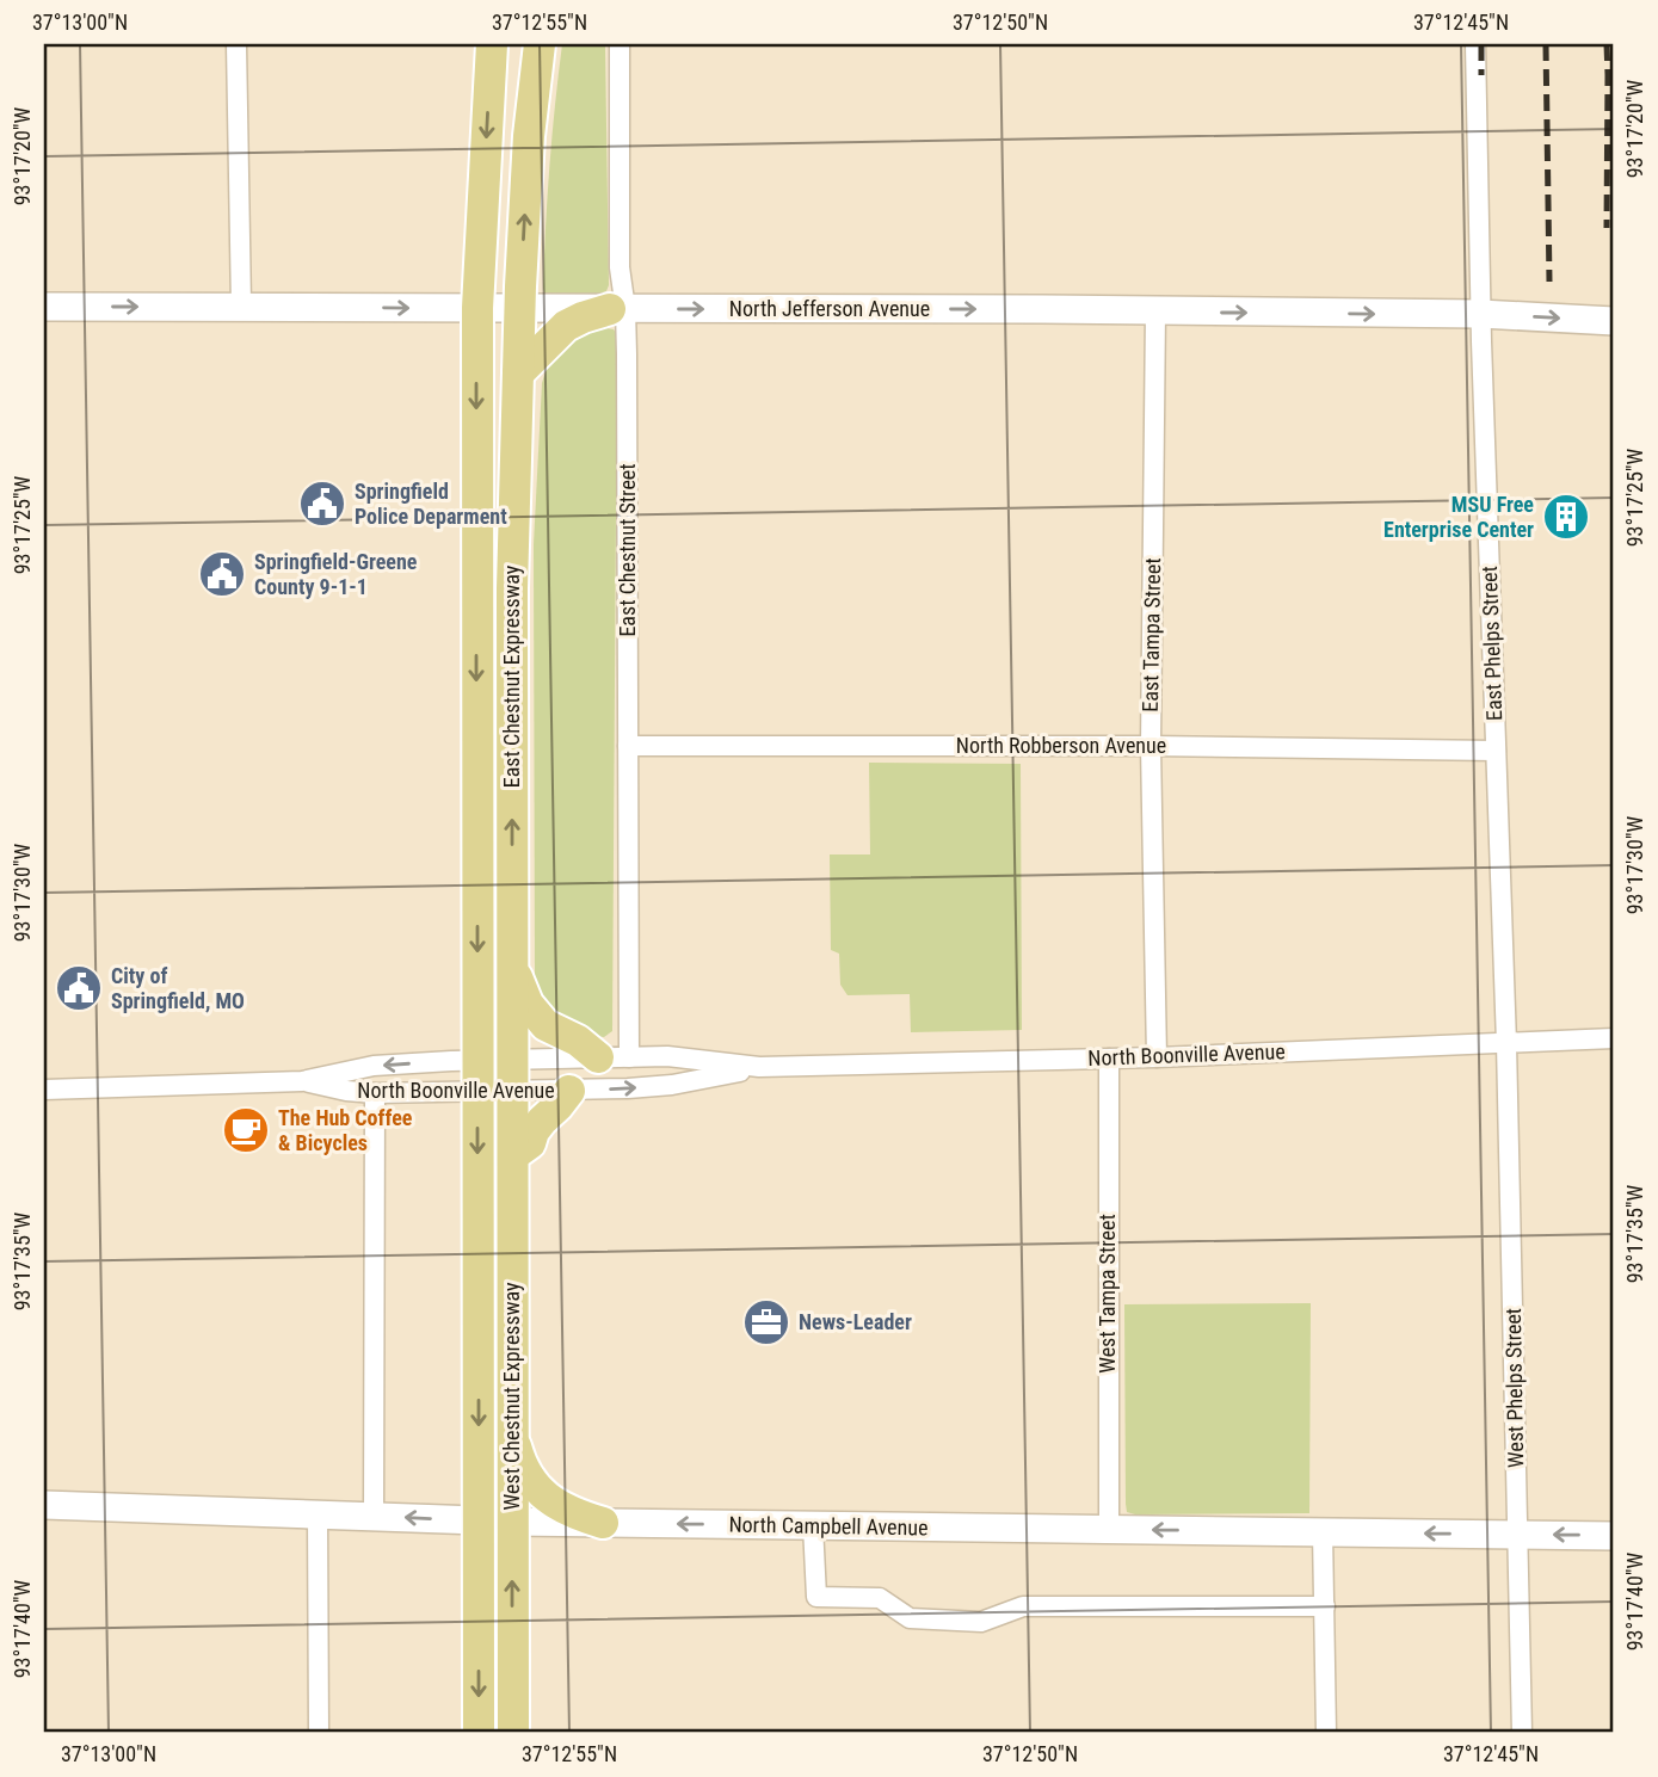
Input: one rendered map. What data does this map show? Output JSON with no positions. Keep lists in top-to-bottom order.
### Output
{
  "streets": {
    "main road": [
      "North Jefferson Avenue",
      "East Chestnut Expressway",
      "West Chestnut Expressway",
      "North Campbell Avenue"
    ],
    "street": [
      "East Chestnut Street",
      "East Tampa Street",
      "East Phelps Street",
      "North Robberson Avenue",
      "North Boonville Avenue",
      "West Tampa Street",
      "West Phelps Street"
    ]
  },
  "crossings": [
    ["North Jefferson Avenue", "East Chestnut Street"],
    ["North Jefferson Avenue", "East Tampa Street"],
    ["North Jefferson Avenue", "East Phelps Street"],
    ["North Jefferson Avenue", "East Chestnut Expressway"],
    ["East Chestnut Street", "North Robberson Avenue"],
    ["East Chestnut Street", "North Boonville Avenue"],
    ["East Tampa Street", "North Robberson Avenue"],
    ["East Tampa Street", "North Boonville Avenue"],
    ["East Phelps Street", "North Robberson Avenue"],
    ["East Phelps Street", "North Boonville Avenue"],
    ["East Phelps Street", "West Phelps Street"],
    ["East Chestnut Expressway", "North Boonville Avenue"],
    ["East Chestnut Expressway", "West Chestnut Expressway"],
    ["North Boonville Avenue", "West Tampa Street"],
    ["North Boonville Avenue", "West Phelps Street"],
    ["North Boonville Avenue", "West Chestnut Expressway"],
    ["West Tampa Street", "North Campbell Avenue"],
    ["West Phelps Street", "North Campbell Avenue"],
    ["West Chestnut Expressway", "North Campbell Avenue"]
  ],
  "one_way": ["North Jefferson Avenue", "North Campbell Avenue"],
  "places": {
    "public building": ["Springfield Police Deparment", "Springfield-Greene County 9-1-1", "City of Springfield, MO"],
    "building": ["MSU Free Enterprise Center"],
    "cafe": ["The Hub Coffee & Bicycles"],
    "office": ["News-Leader"]
  },
  "coordinates": [
    "37°13'00\"N",
    "37°12'55\"N",
    "37°12'50\"N",
    "37°12'45\"N",
    "93°17'20\"W",
    "93°17'25\"W",
    "93°17'30\"W",
    "93°17'35\"W",
    "93°17'40\"W"
  ]
}
